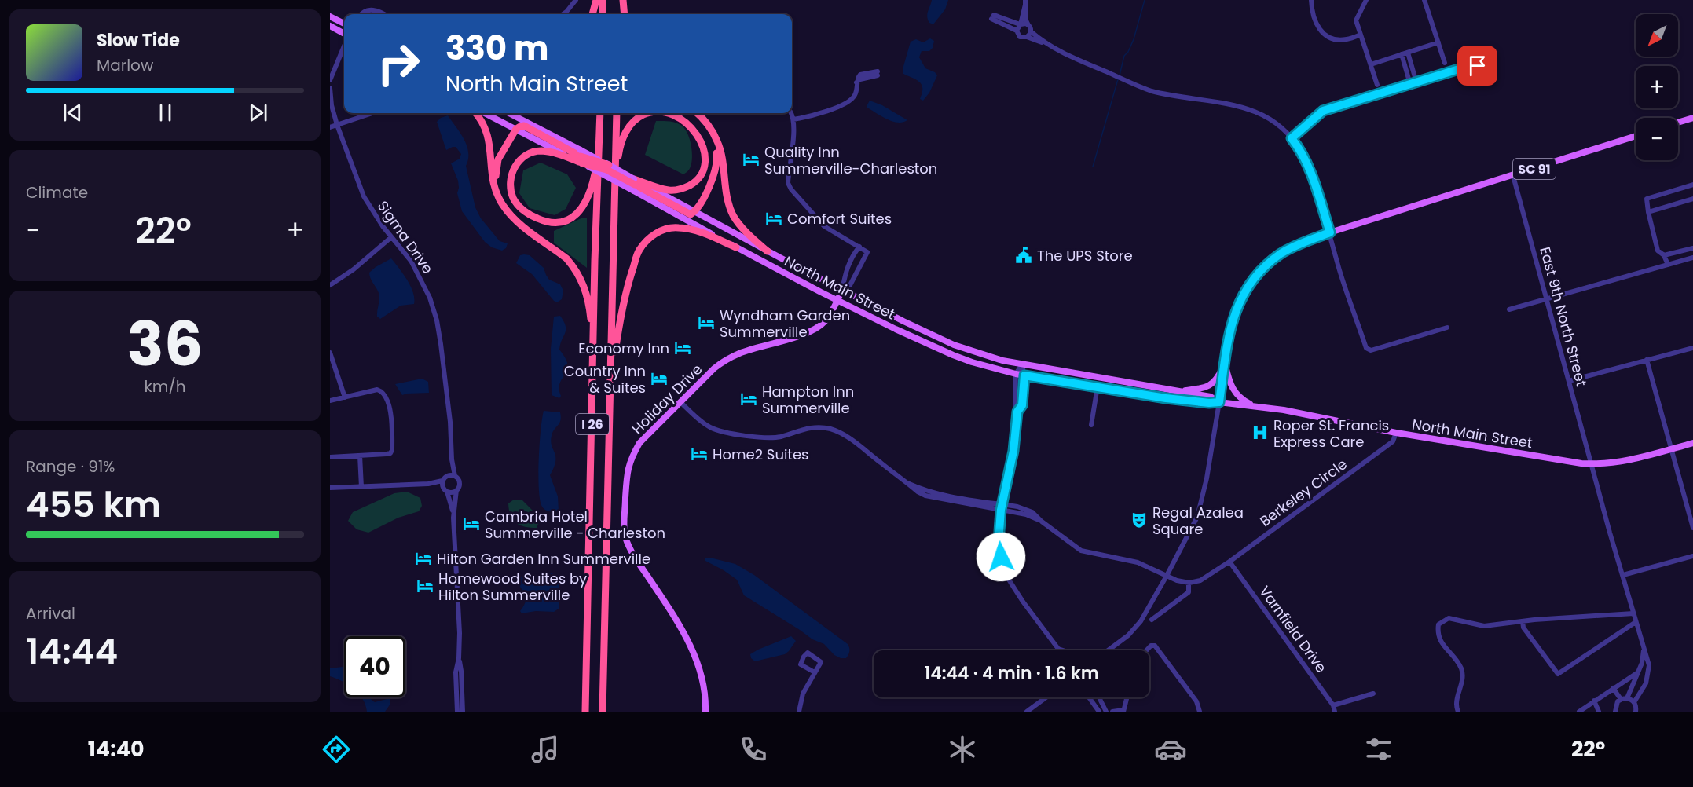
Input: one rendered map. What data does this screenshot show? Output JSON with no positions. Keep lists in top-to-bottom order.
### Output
{
  "streets": {
    "highway": ["I 26"],
    "main road": ["SC 91", "North Main Street", "Holiday Drive"],
    "street": [
      "Sigma Drive",
      "East 9th North Street",
      "Berkeley Circle",
      "Varnfield Drive"
    ]
  },
  "crossings": [
    ["SC 91", "North Main Street"],
    ["SC 91", "East 9th North Street"],
    ["North Main Street", "East 9th North Street"],
    ["North Main Street", "Holiday Drive"],
    ["North Main Street", "Berkeley Circle"],
    ["Berkeley Circle", "Varnfield Drive"]
  ],
  "places": {
    "hotel": [
      "Quality Inn Summerville-Charleston",
      "Comfort Suites",
      "Wyndham Garden Summerville",
      "Economy Inn",
      "Country Inn & Suites",
      "Hampton Inn Summerville",
      "Home2 Suites",
      "Cambria Hotel Summerville - Charleston",
      "Hilton Garden Inn Summerville",
      "Homewood Suites by Hilton Summerville"
    ],
    "public building": ["The UPS Store"],
    "hospital": ["Roper St. Francis Express Care"],
    "theatre": ["Regal Azalea Square"]
  },
  "north": "bottom left",
  "page": {
    "map_buttons": ["+", "−"],
    "turn": ["330 m", "North Main Street"],
    "song": ["Slow Tide", "Marlow"],
    "tile": [
      "Climate",
      ["36", "km/h"],
      ["Range · 91%", "455 km"],
      ["Arrival", "14:44"]
    ],
    "heat": ["−", "22°", "+"],
    "limit": "40",
    "trip": "14:44 · 4 min · 1.6 km",
    "tabs": ["14:40", "22°"]
  }
}
